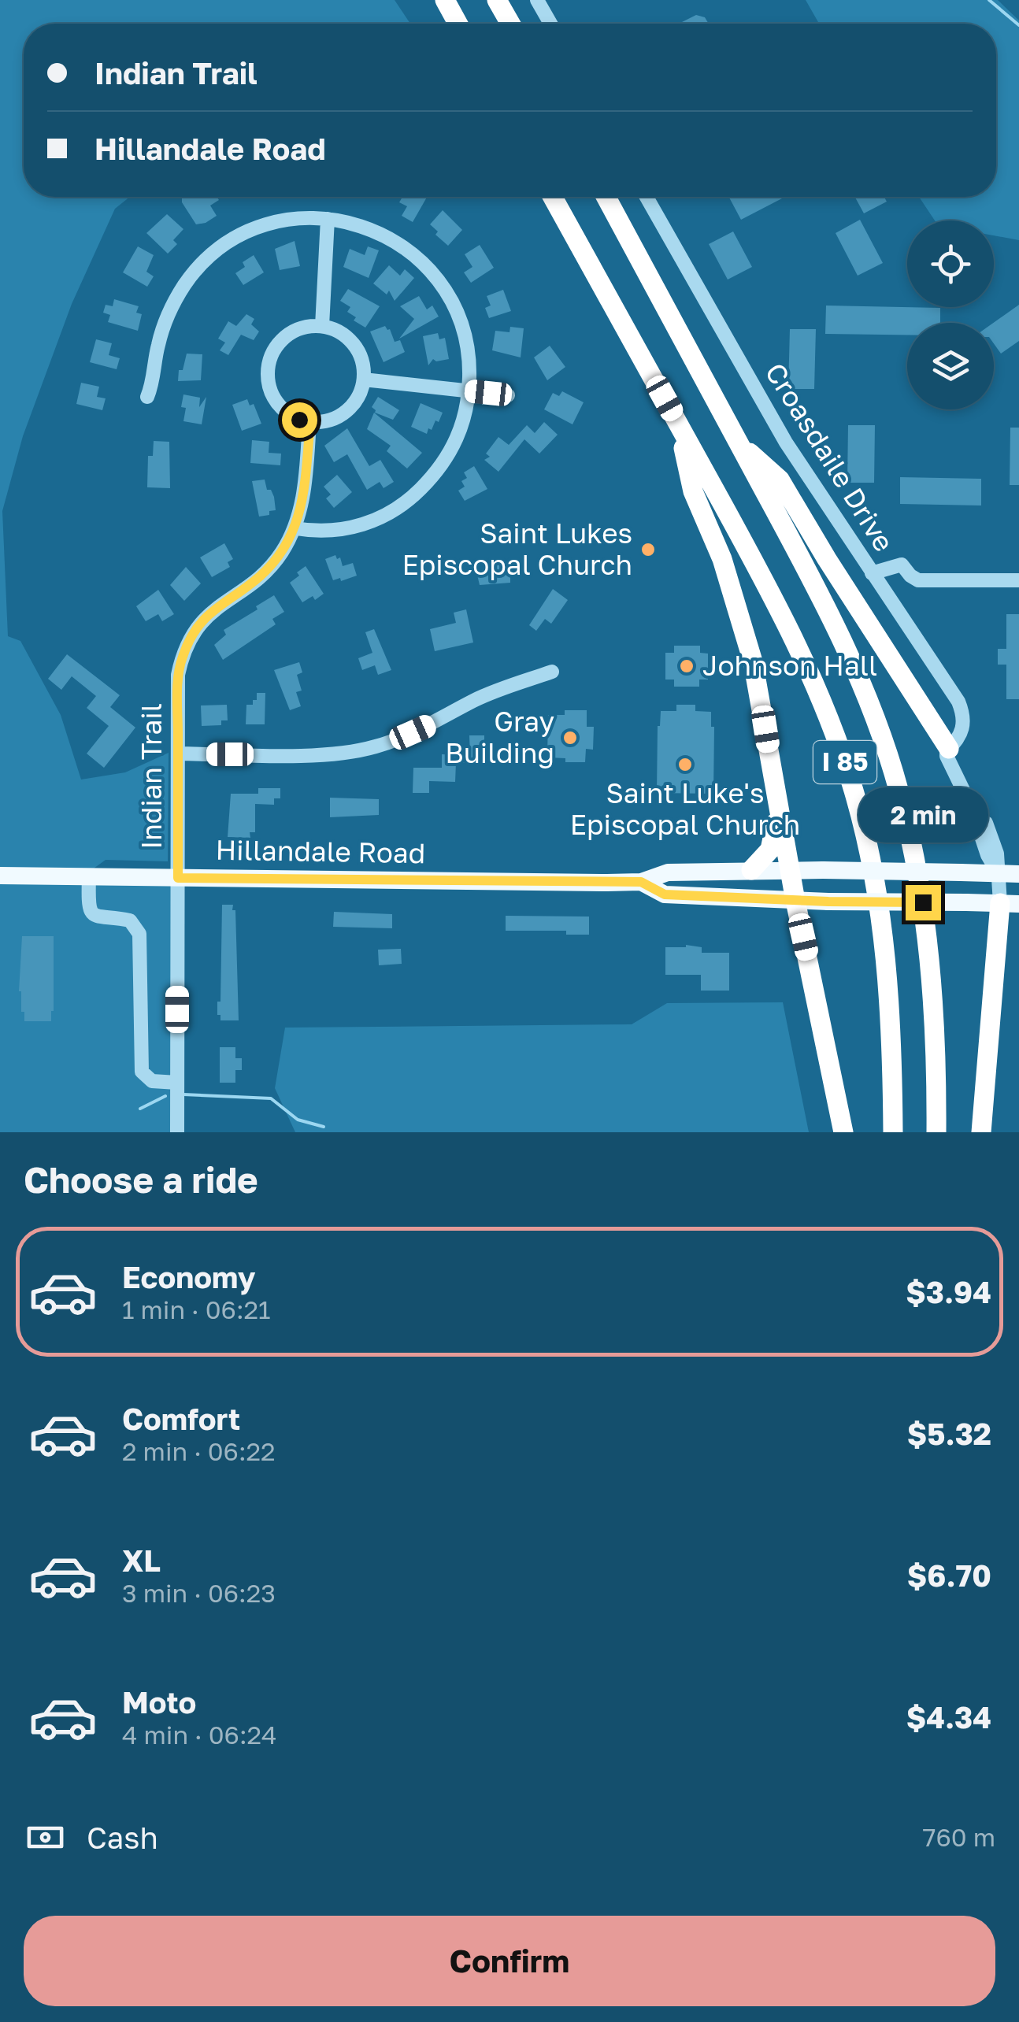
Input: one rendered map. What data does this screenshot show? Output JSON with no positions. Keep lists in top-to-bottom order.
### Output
{
  "streets": {
    "highway": ["I 85"],
    "main road": ["Hillandale Road"],
    "street": ["Croasdaile Drive", "Indian Trail"]
  },
  "crossings": [
    ["Indian Trail", "Hillandale Road"]
  ],
  "places": [
    "Saint Lukes Episcopal Church",
    "Johnson Hall",
    "Gray Building",
    "Saint Luke's Episcopal Church"
  ],
  "page": {
    "banner": ["Indian Trail", "Hillandale Road"],
    "bubble": "2 min",
    "heading": "Choose a ride",
    "list": [
      {
        "name": "Economy",
        "note": "1 min · 06:21",
        "value": "$3.94"
      },
      {
        "name": "Comfort",
        "note": "2 min · 06:22",
        "value": "$5.32"
      },
      {
        "name": "XL",
        "note": "3 min · 06:23",
        "value": "$6.70"
      },
      {
        "name": "Moto",
        "note": "4 min · 06:24",
        "value": "$4.34"
      }
    ],
    "pay": ["Cash", "760 m"],
    "buttons": "Confirm"
  }
}
